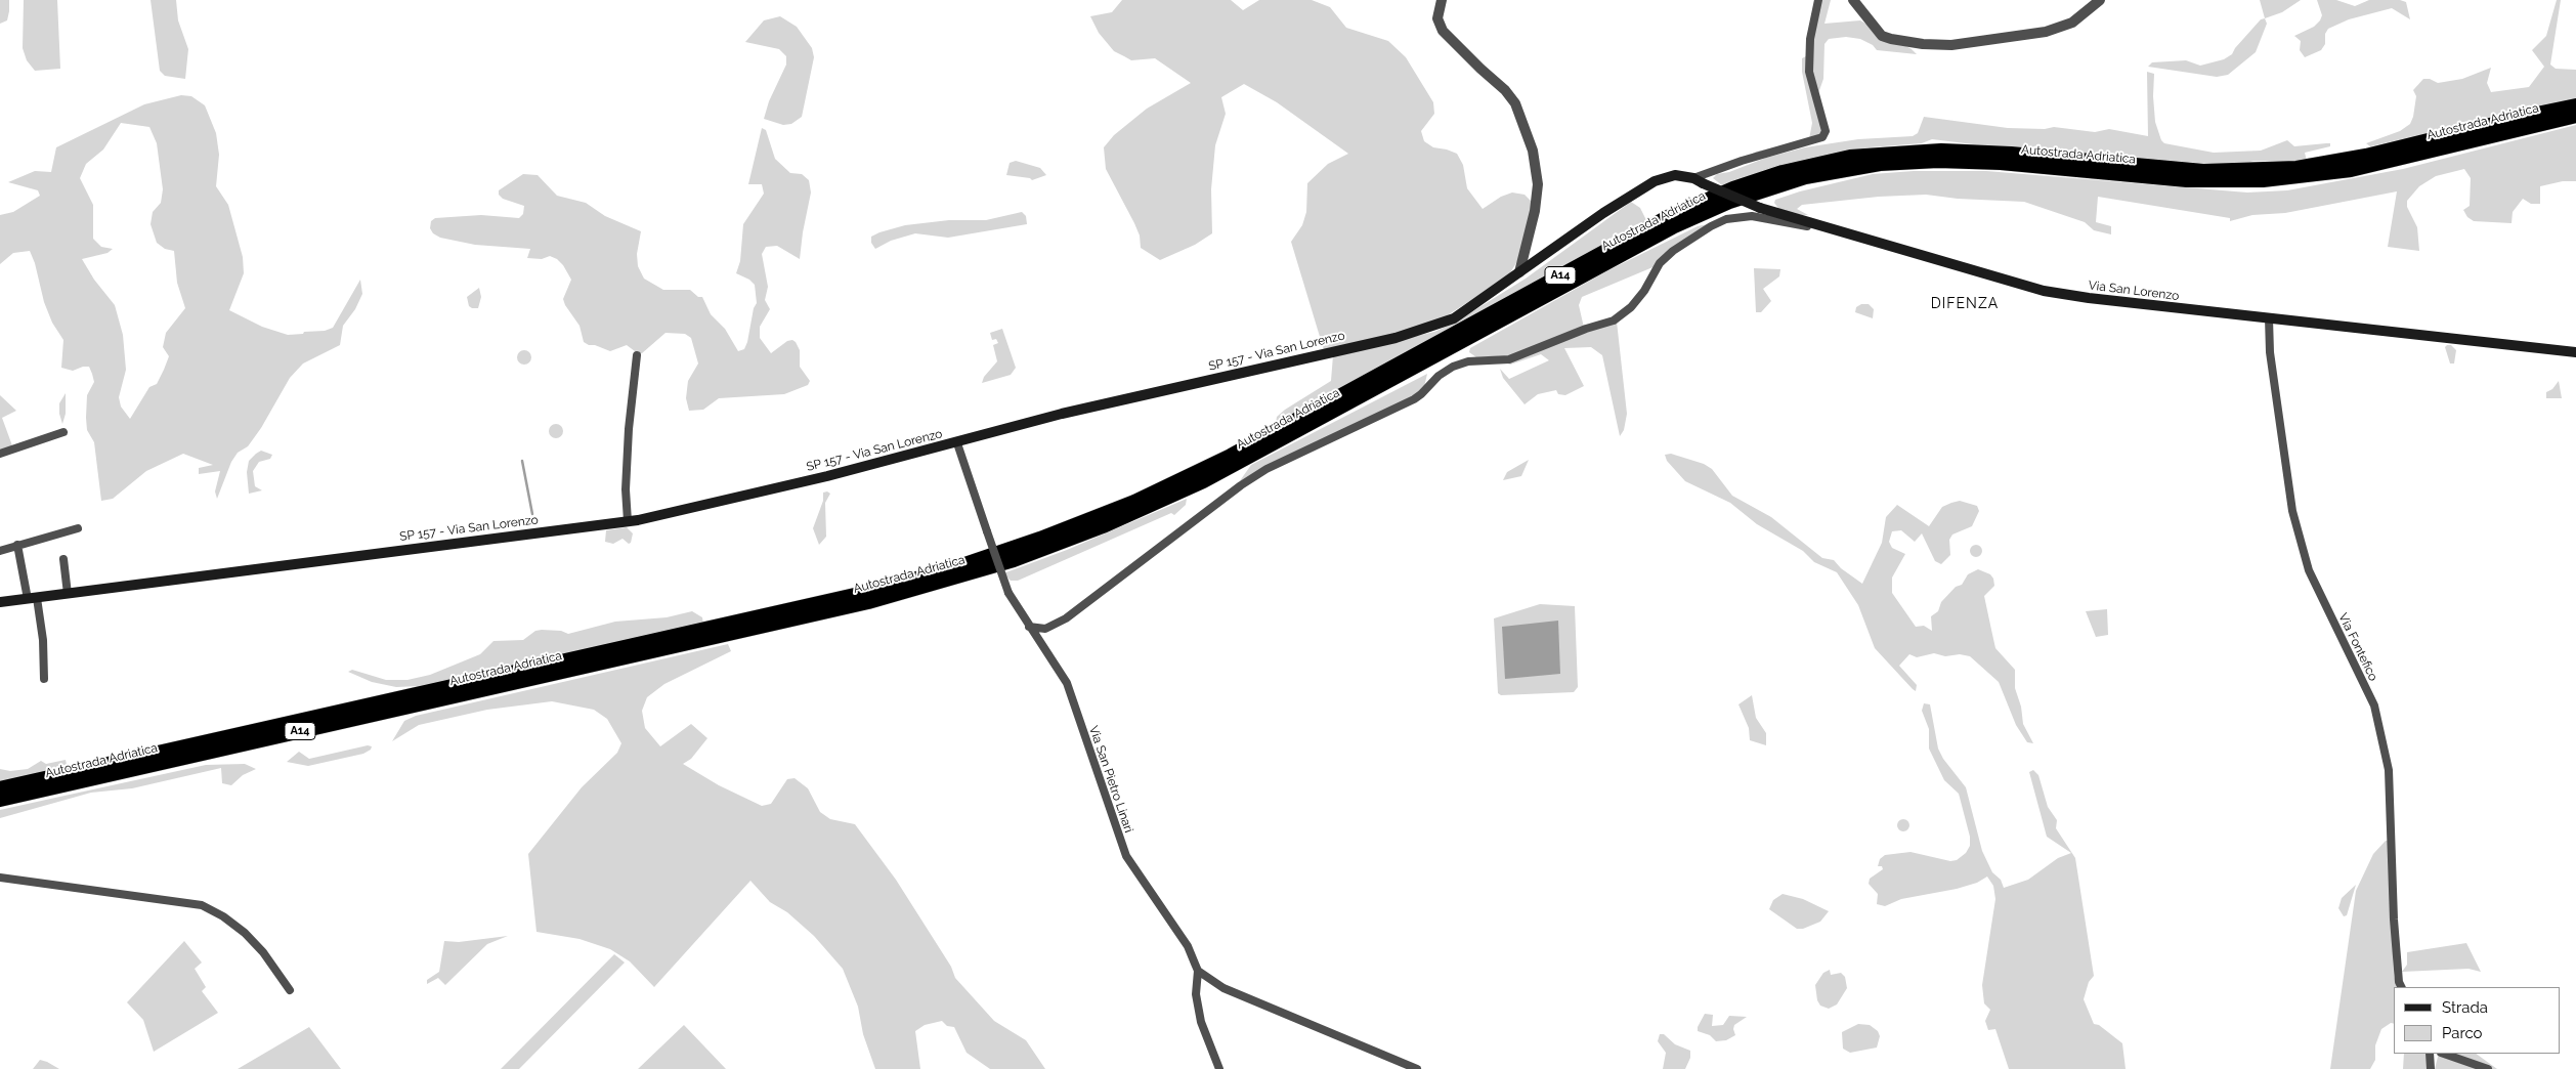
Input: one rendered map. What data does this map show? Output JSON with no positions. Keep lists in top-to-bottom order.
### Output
{
  "streets": {
    "highway": ["Autostrada Adriatica", "A14"],
    "main road": ["Via San Lorenzo", "SP 157 - Via San Lorenzo"],
    "street": ["Via Fontefico", "Via San Pietro Linari"]
  },
  "crossings": [
    ["Via San Lorenzo", "SP 157 - Via San Lorenzo"],
    ["Via San Lorenzo", "Via Fontefico"],
    ["SP 157 - Via San Lorenzo", "Via San Pietro Linari"]
  ],
  "districts": ["DIFENZA"],
  "legend": ["Strada", "Parco"]
}
